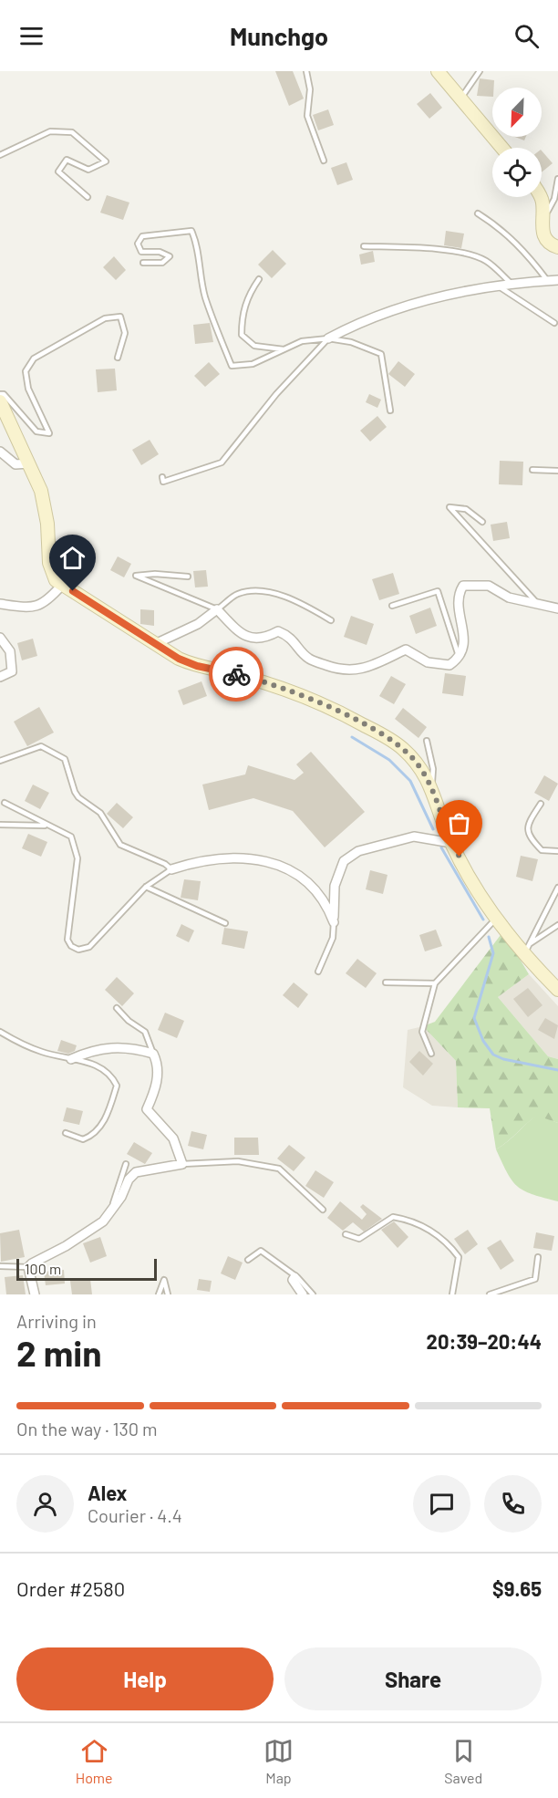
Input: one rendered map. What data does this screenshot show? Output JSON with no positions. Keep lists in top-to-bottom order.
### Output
{
  "scale_bar": "100 m",
  "north": "bottom left",
  "page": {
    "header": "Munchgo",
    "scale": "100 m",
    "heading": ["2 min", "Arriving in", "20:39–20:44"],
    "panel": [
      "Alex",
      "Courier · 4.4",
      "Order #2580",
      "$9.65"
    ],
    "bar": "On the way · 130 m",
    "buttons": ["Help", "Share"],
    "tabs": ["Home", "Map", "Saved"]
  }
}
